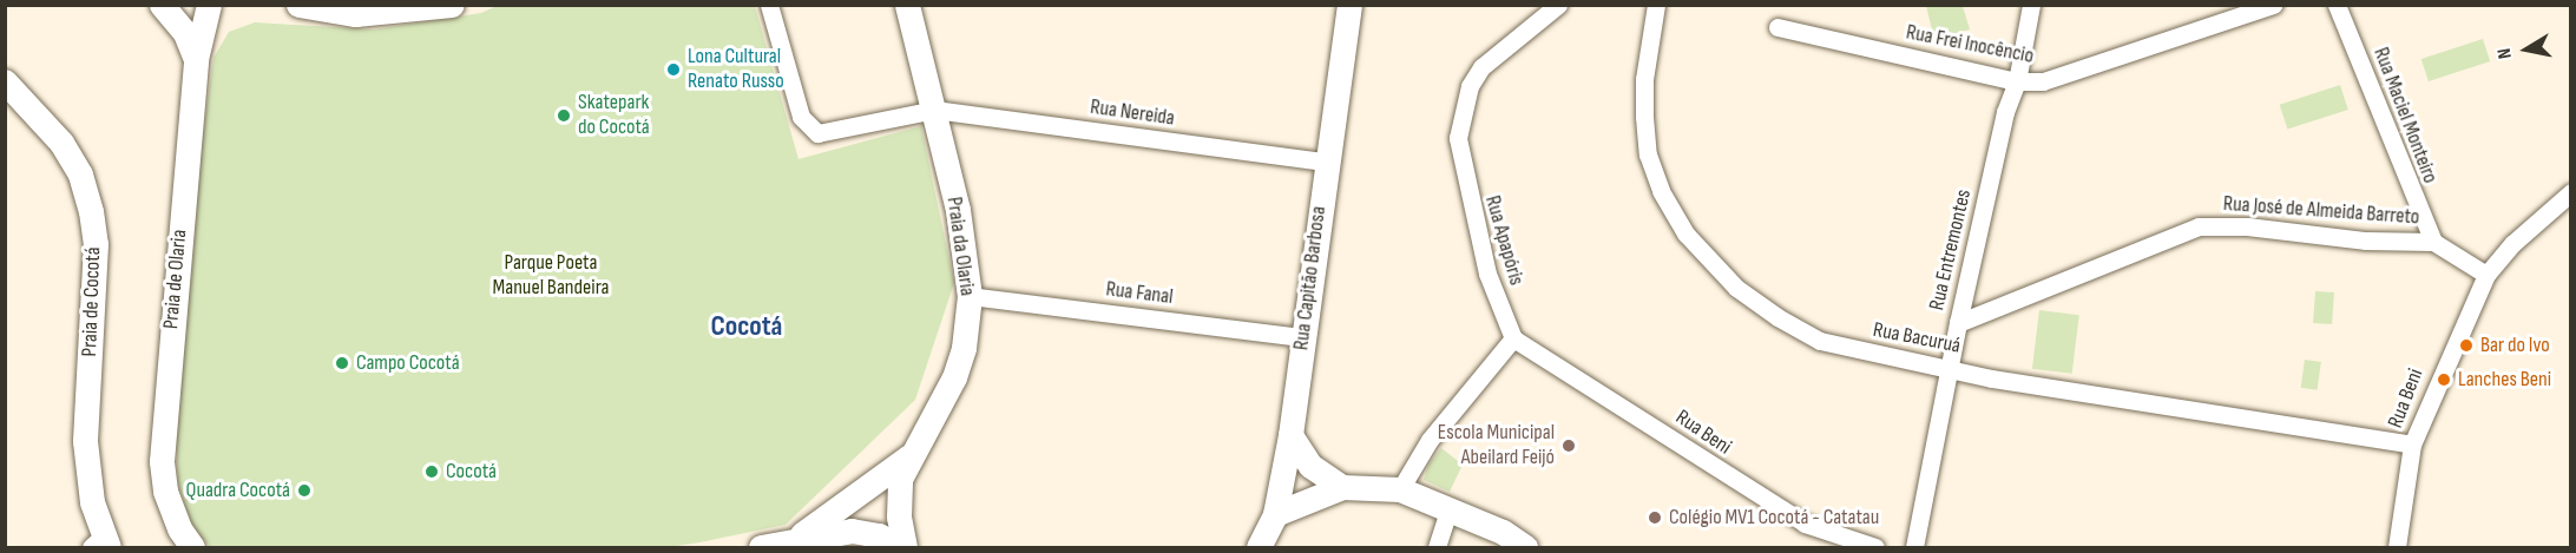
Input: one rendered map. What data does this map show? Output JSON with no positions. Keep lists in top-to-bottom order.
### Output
{
  "streets": {
    "street": [
      "Rua Frei Inocêncio",
      "Rua Nereida",
      "Rua Maciel Monteiro",
      "Rua José de Almeida Barreto",
      "Rua Apapóris",
      "Praia da Olaria",
      "Rua Entremontes",
      "Rua Capitão Barbosa",
      "Praia de Olaria",
      "Rua Fanal",
      "Praia de Cocotá",
      "Rua Bacuruá",
      "Rua Beni"
    ]
  },
  "crossings": [
    ["Rua Frei Inocêncio", "Rua Entremontes"],
    ["Rua Nereida", "Praia da Olaria"],
    ["Rua Nereida", "Rua Capitão Barbosa"],
    ["Rua Maciel Monteiro", "Rua José de Almeida Barreto"],
    ["Rua José de Almeida Barreto", "Rua Entremontes"],
    ["Rua José de Almeida Barreto", "Rua Beni"],
    ["Rua Apapóris", "Rua Beni"],
    ["Praia da Olaria", "Rua Fanal"],
    ["Rua Entremontes", "Rua Bacuruá"],
    ["Rua Capitão Barbosa", "Rua Fanal"],
    ["Rua Bacuruá", "Rua Beni"]
  ],
  "districts": ["Cocotá"],
  "parks": ["Parque Poeta Manuel Bandeira"],
  "places": [
    "Lona Cultural Renato Russo",
    "Skatepark do Cocotá",
    "Bar do Ivo",
    "Campo Cocotá",
    "Lanches Beni",
    "Escola Municipal Abeilard Feijó",
    "Cocotá",
    "Quadra Cocotá",
    "Colégio MV1 Cocotá - Catatau"
  ],
  "north": "left"
}
